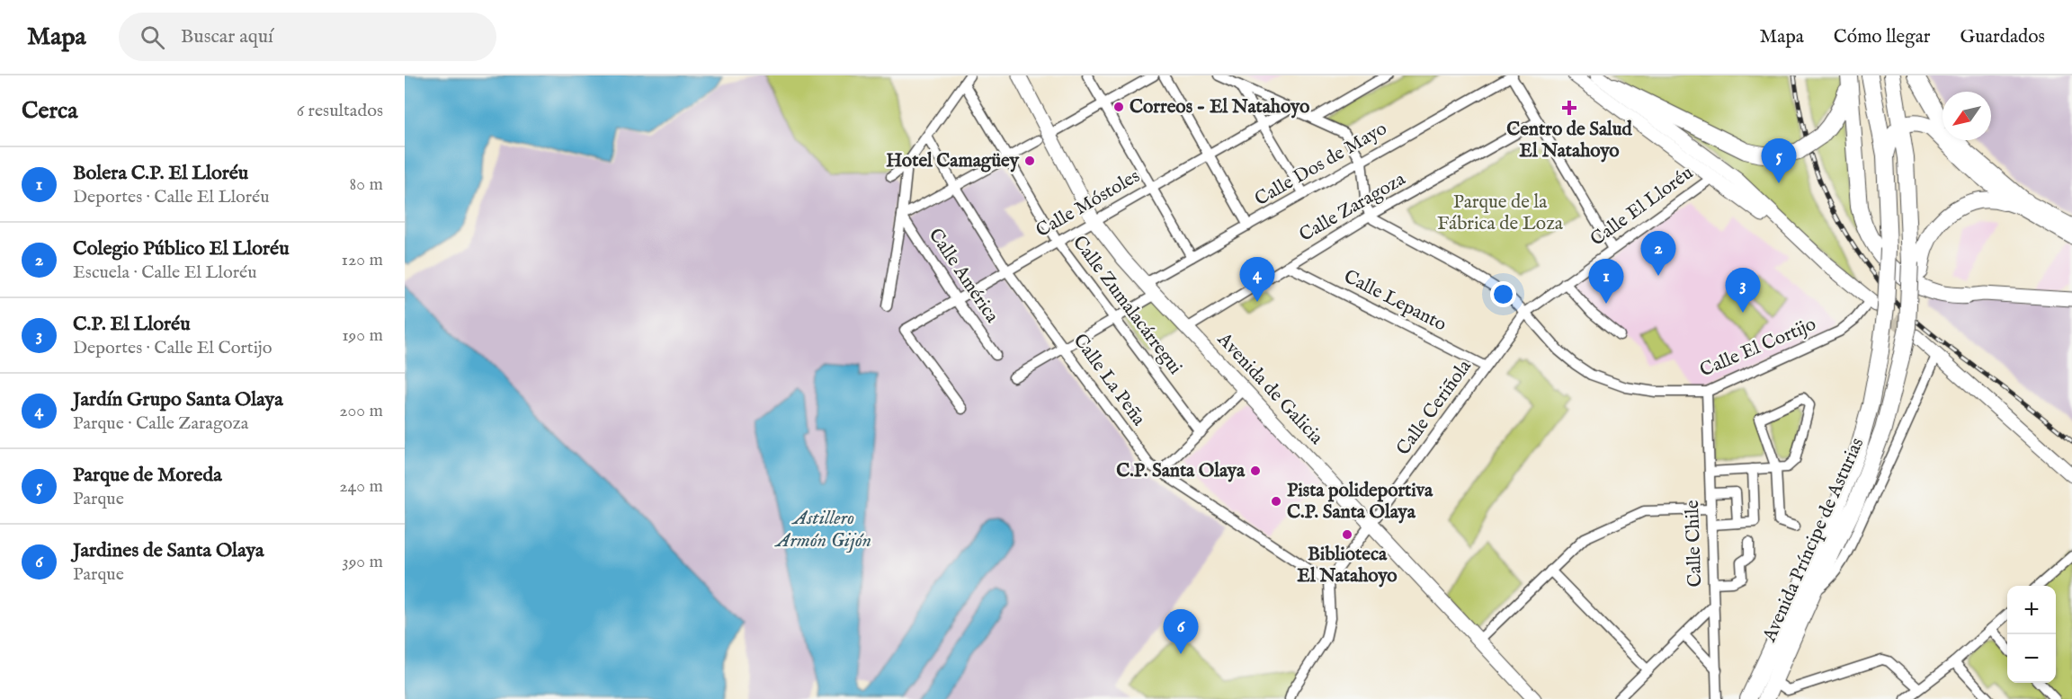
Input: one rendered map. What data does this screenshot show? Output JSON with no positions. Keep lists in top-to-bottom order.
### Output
{
  "streets": {
    "highway": ["Avenida Príncipe de Asturias"],
    "street": [
      "Calle Dos de Mayo",
      "Calle Móstoles",
      "Calle El Lloréu",
      "Calle Zaragoza",
      "Calle América",
      "Calle Lepanto",
      "Calle Zumalacárregui",
      "Calle El Cortijo",
      "Calle La Peña",
      "Avenida de Galicia",
      "Calle Ceriñola",
      "Calle Chile"
    ]
  },
  "crossings": [
    ["Calle Dos de Mayo", "Avenida de Galicia"],
    ["Calle Móstoles", "Calle América"],
    ["Calle Móstoles", "Calle Zumalacárregui"],
    ["Calle Móstoles", "Calle La Peña"],
    ["Calle Móstoles", "Avenida de Galicia"],
    ["Calle El Lloréu", "Calle El Cortijo"],
    ["Calle El Lloréu", "Calle Ceriñola"],
    ["Calle Zaragoza", "Calle Lepanto"],
    ["Calle Zaragoza", "Calle El Cortijo"],
    ["Calle Zaragoza", "Avenida de Galicia"],
    ["Calle Lepanto", "Calle Ceriñola"],
    ["Calle El Cortijo", "Calle Ceriñola"],
    ["Calle El Cortijo", "Calle Chile"],
    ["Calle La Peña", "Calle Ceriñola"],
    ["Avenida de Galicia", "Calle Ceriñola"]
  ],
  "water": ["Astillero Armón Gijón"],
  "parks": ["Parque de la Fábrica de Loza"],
  "places": {
    "other": [
      "Correos - El Natahoyo",
      "Hotel Camagüey",
      "C.P. Santa Olaya",
      "Pista polideportiva C.P. Santa Olaya",
      "Biblioteca El Natahoyo"
    ],
    "health": ["Centro de Salud El Natahoyo"]
  },
  "north": "bottom left",
  "page": {
    "header": "Mapa",
    "search": "Buscar aquí",
    "nav": ["Mapa", "Cómo llegar", "Guardados"],
    "heading": ["Cerca", "6 resultados"],
    "pins": [
      "5",
      "2",
      "4",
      "1",
      "3",
      "6"
    ],
    "list": [
      {
        "mark": "1",
        "name": "Bolera C.P. El Lloréu",
        "note": "Deportes · Calle El Lloréu",
        "value": "80 m"
      },
      {
        "mark": "2",
        "name": "Colegio Público El Lloréu",
        "note": "Escuela · Calle El Lloréu",
        "value": "120 m"
      },
      {
        "mark": "3",
        "name": "C.P. El Lloréu",
        "note": "Deportes · Calle El Cortijo",
        "value": "190 m"
      },
      {
        "mark": "4",
        "name": "Jardín Grupo Santa Olaya",
        "note": "Parque · Calle Zaragoza",
        "value": "200 m"
      },
      {
        "mark": "5",
        "name": "Parque de Moreda",
        "note": "Parque",
        "value": "240 m"
      },
      {
        "mark": "6",
        "name": "Jardines de Santa Olaya",
        "note": "Parque",
        "value": "390 m"
      }
    ],
    "map_buttons": ["+", "−"]
  }
}
